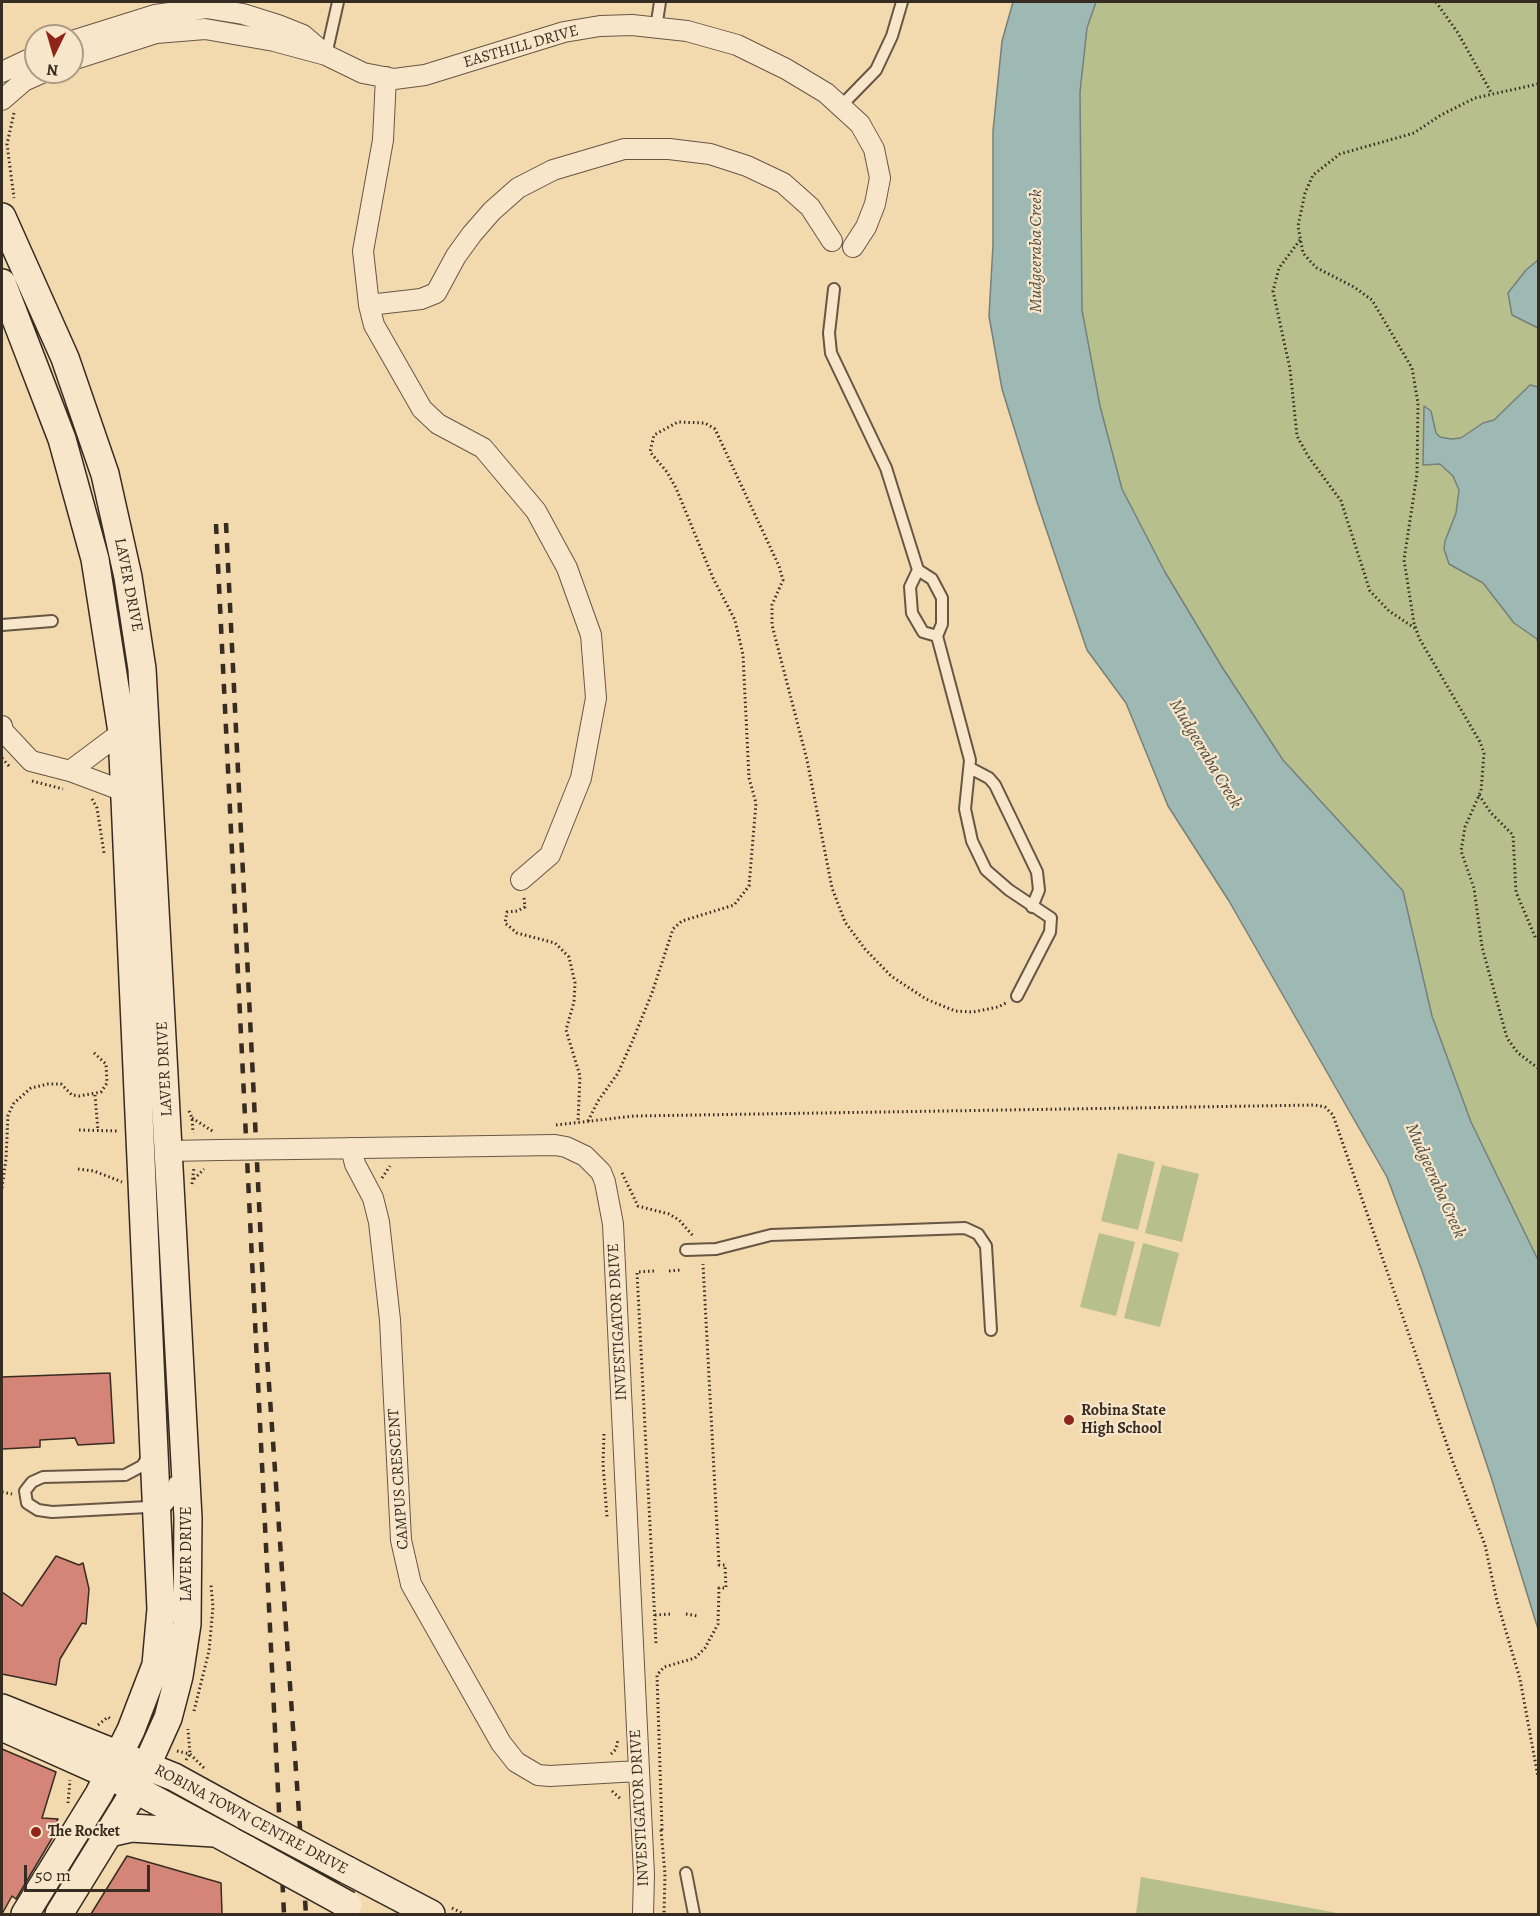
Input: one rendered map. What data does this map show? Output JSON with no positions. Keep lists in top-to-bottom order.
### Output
{
  "streets": {
    "street": [
      "EASTHILL DRIVE",
      "LAVER DRIVE",
      "INVESTIGATOR DRIVE",
      "CAMPUS CRESCENT",
      "ROBINA TOWN CENTRE DRIVE"
    ]
  },
  "crossings": [
    ["LAVER DRIVE", "INVESTIGATOR DRIVE"],
    ["LAVER DRIVE", "ROBINA TOWN CENTRE DRIVE"],
    ["INVESTIGATOR DRIVE", "CAMPUS CRESCENT"]
  ],
  "water": ["Mudgeeraba Creek"],
  "places": ["Robina State High School", "The Rocket"],
  "scale_bar": "50 m",
  "north": "bottom"
}
